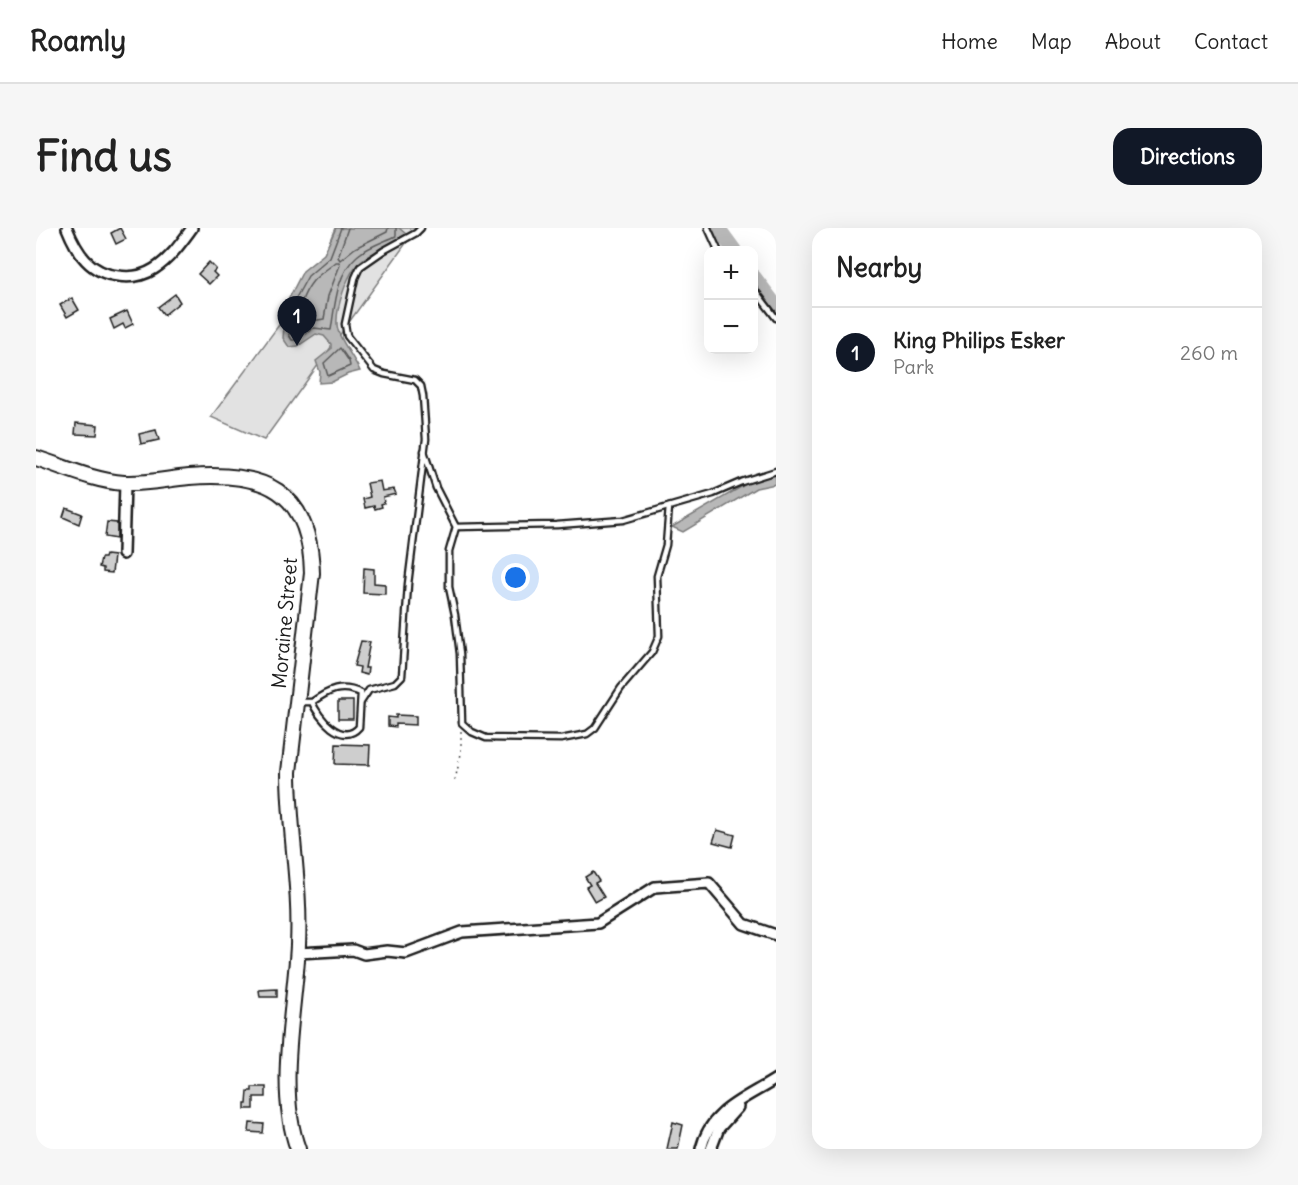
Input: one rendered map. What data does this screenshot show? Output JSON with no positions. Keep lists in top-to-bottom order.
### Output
{
  "streets": {
    "main road": ["Moraine Street"]
  },
  "page": {
    "header": "Roamly",
    "nav": [
      "Home",
      "Map",
      "About",
      "Contact"
    ],
    "buttons": "Directions",
    "title": "Find us",
    "heading": "Nearby",
    "map_buttons": ["+", "−"],
    "pins": "1",
    "list": [
      {
        "mark": "1",
        "name": "King Philips Esker",
        "note": "Park",
        "value": "260 m"
      }
    ]
  }
}
